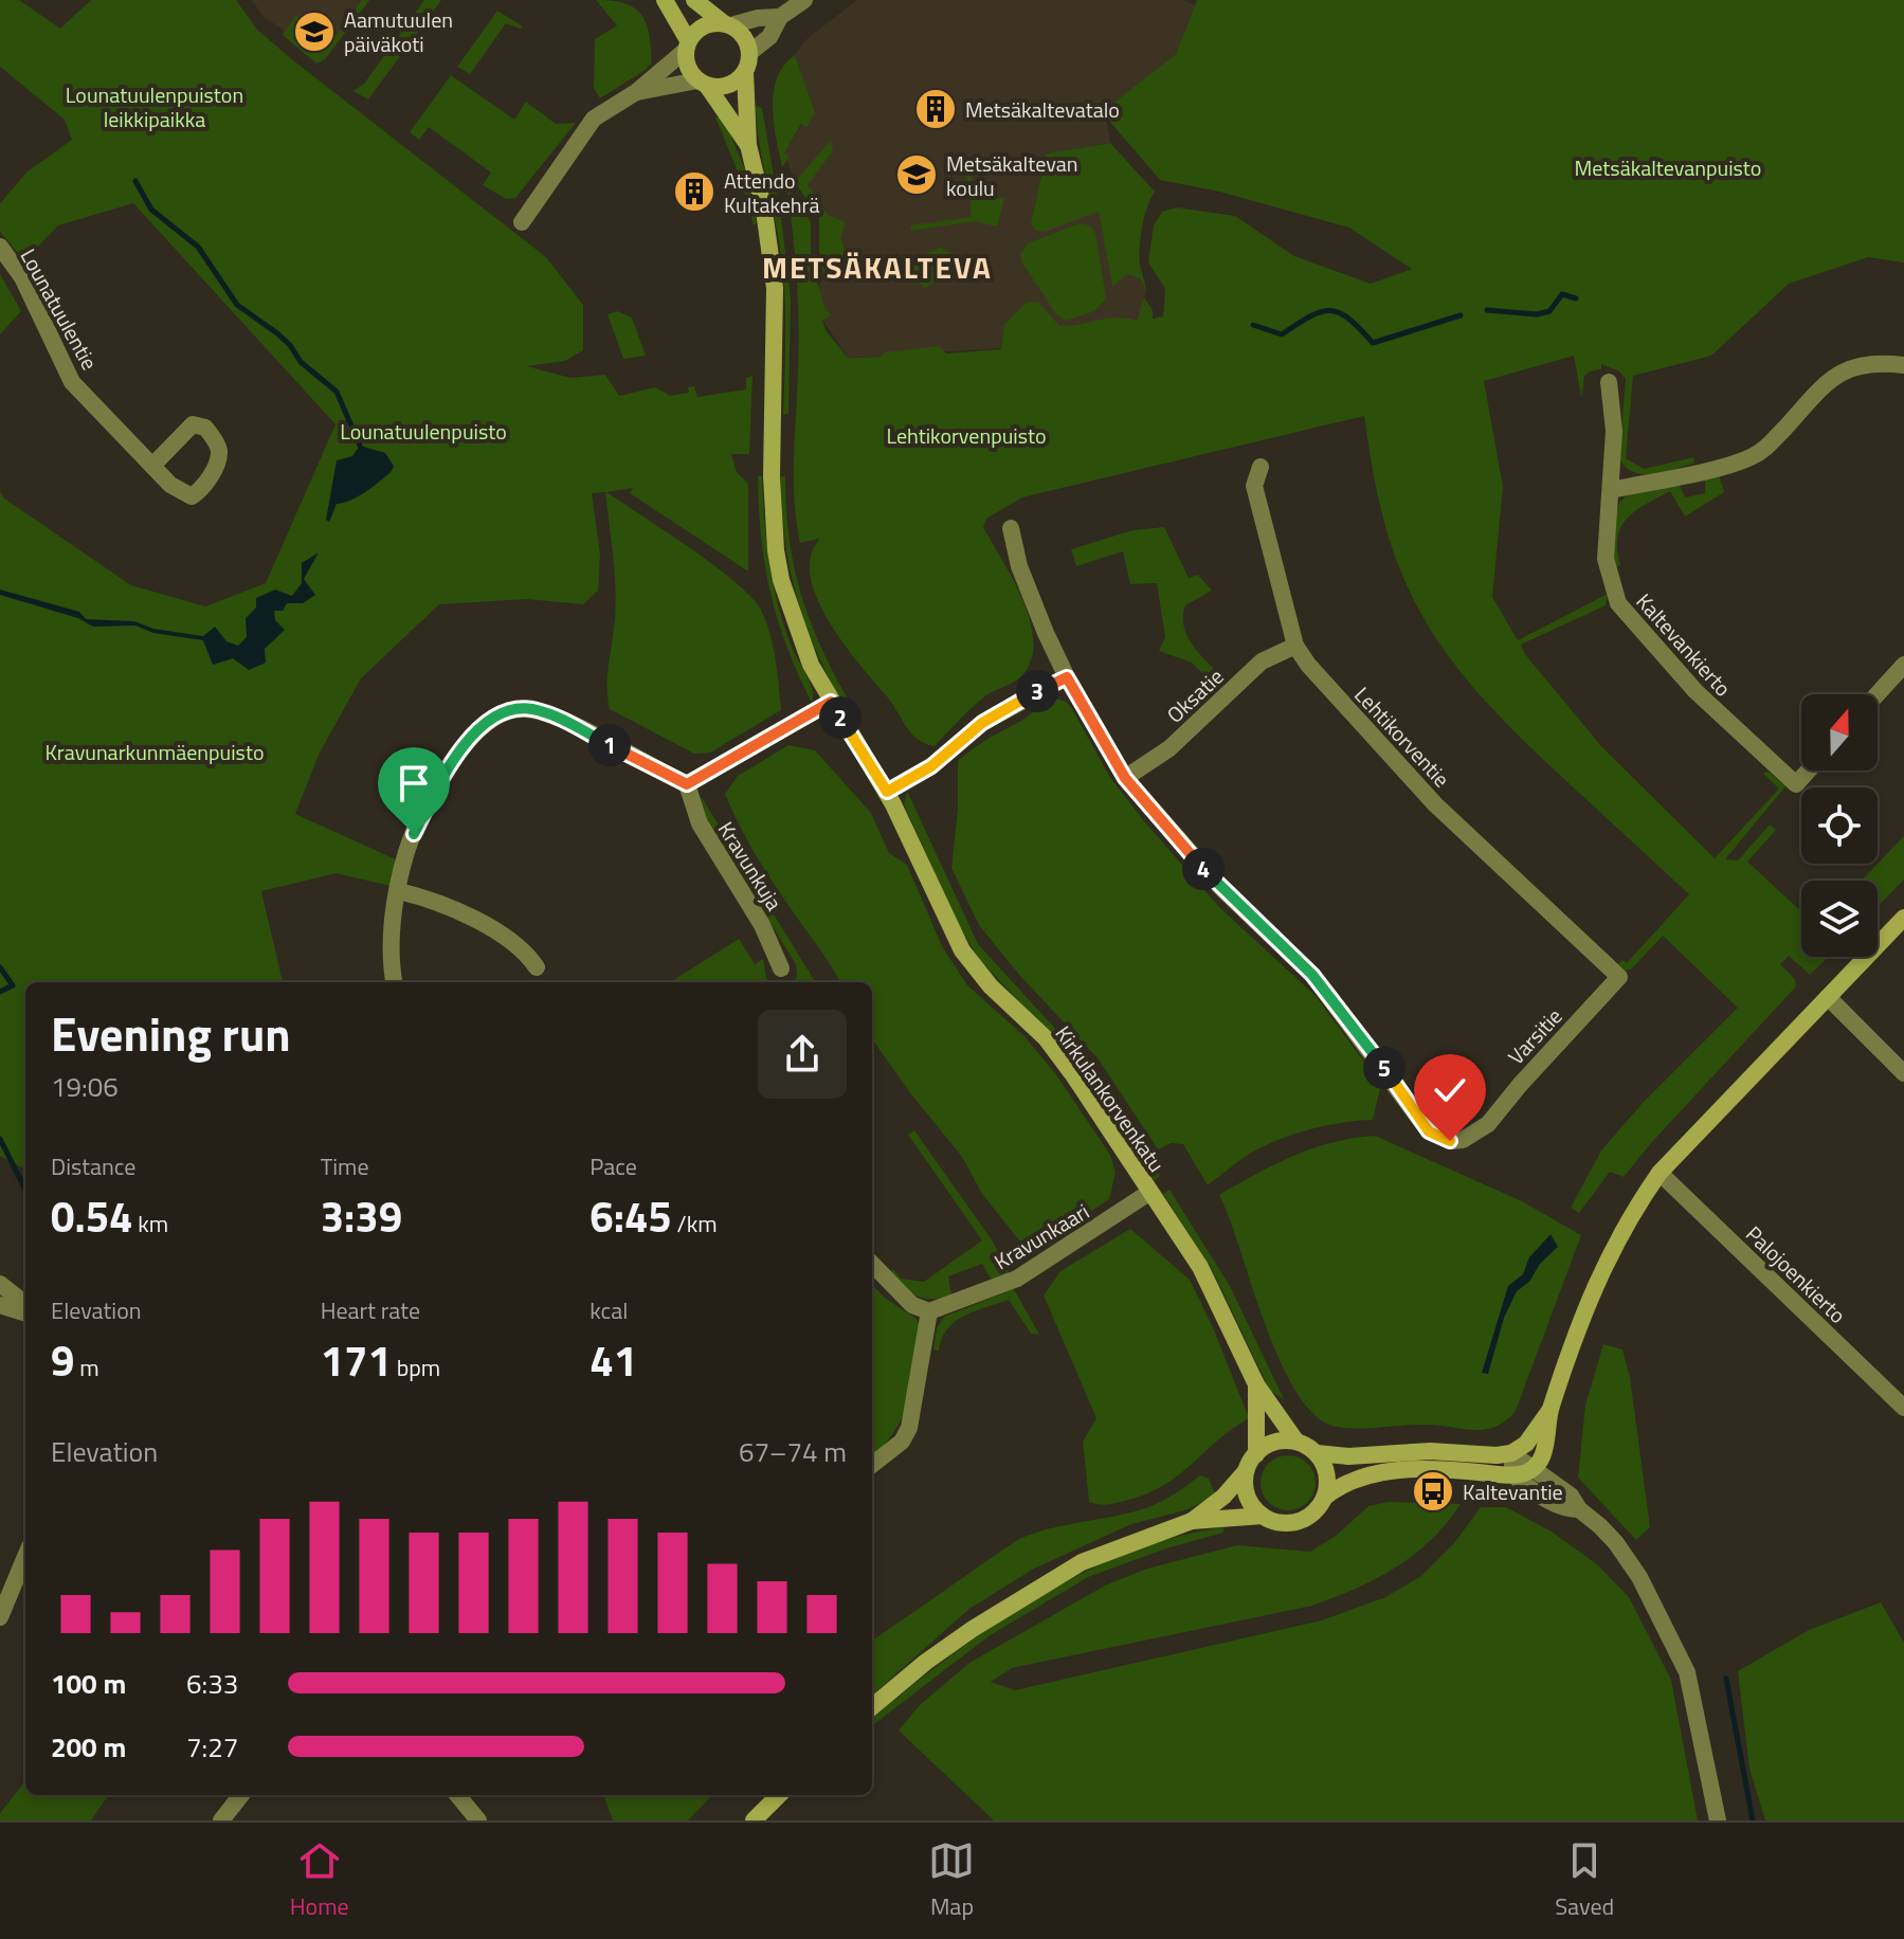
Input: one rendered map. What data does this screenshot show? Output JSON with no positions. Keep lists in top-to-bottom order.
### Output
{
  "streets": {
    "street": [
      "Lounatuulentie",
      "Kaltevankierto",
      "Oksatie",
      "Lehtikorventie",
      "Kravunkuja",
      "Varsitie",
      "Kirkulankorvenkatu",
      "Kravunkaari",
      "Palojoenkierto"
    ]
  },
  "crossings": [
    ["Oksatie", "Lehtikorventie"],
    ["Oksatie", "Varsitie"],
    ["Lehtikorventie", "Varsitie"],
    ["Kirkulankorvenkatu", "Kravunkaari"]
  ],
  "districts": ["METSÄKALTEVA"],
  "parks": [
    "Lounatuulenpuiston leikkipaikka",
    "Metsäkaltevanpuisto",
    "Lounatuulenpuisto",
    "Lehtikorvenpuisto",
    "Kravunarkunmäenpuisto"
  ],
  "places": {
    "school or university": ["Aamutuulen päiväkoti", "Metsäkaltevan koulu"],
    "building": ["Metsäkaltevatalo", "Attendo Kultakehrä"],
    "bus stop": ["Kaltevantie"]
  },
  "north": "top",
  "page": {
    "pins": [
      "3",
      "2",
      "1",
      "4",
      "5"
    ],
    "heading": ["Evening run", "19:06"],
    "stats": [
      ["Distance", "0.54 km"],
      ["Time", "3:39"],
      ["Pace", "6:45 /km"],
      ["Elevation", "9 m"],
      ["Heart rate", "171 bpm"],
      ["kcal", "41"]
    ],
    "chart": ["Elevation", "67–74 m"],
    "list": [
      {
        "name": "100 m",
        "note": "6:33"
      },
      {
        "name": "200 m",
        "note": "7:27"
      }
    ],
    "tabs": ["Home", "Map", "Saved"]
  }
}
